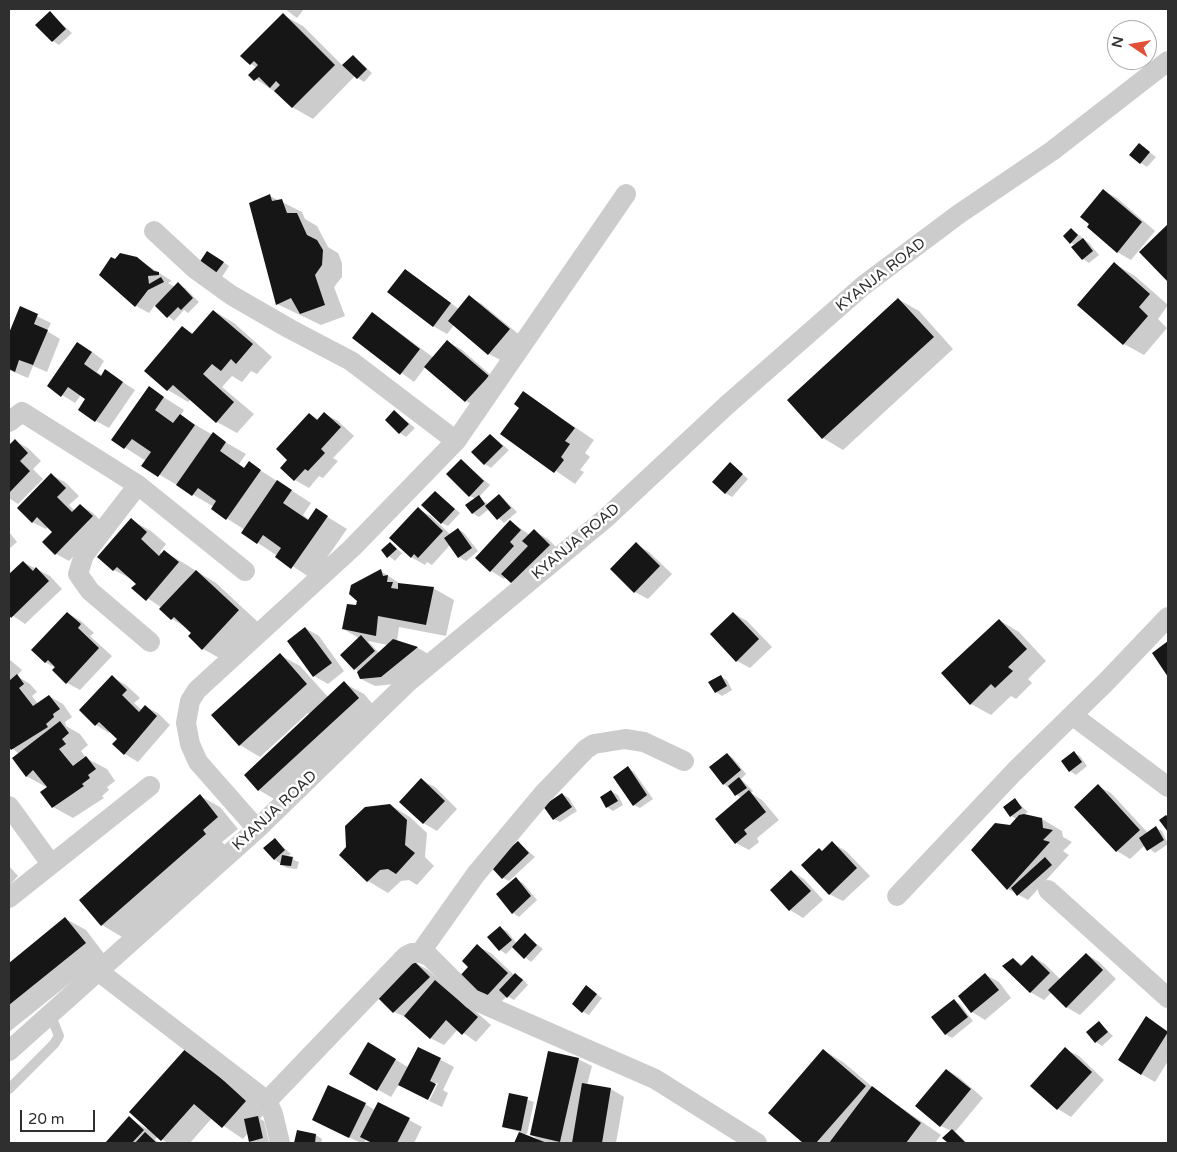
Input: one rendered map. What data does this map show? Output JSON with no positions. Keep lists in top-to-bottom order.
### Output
{
  "streets": {
    "street": ["KYANJA ROAD"]
  },
  "scale_bar": "20 m",
  "north": "left"
}
